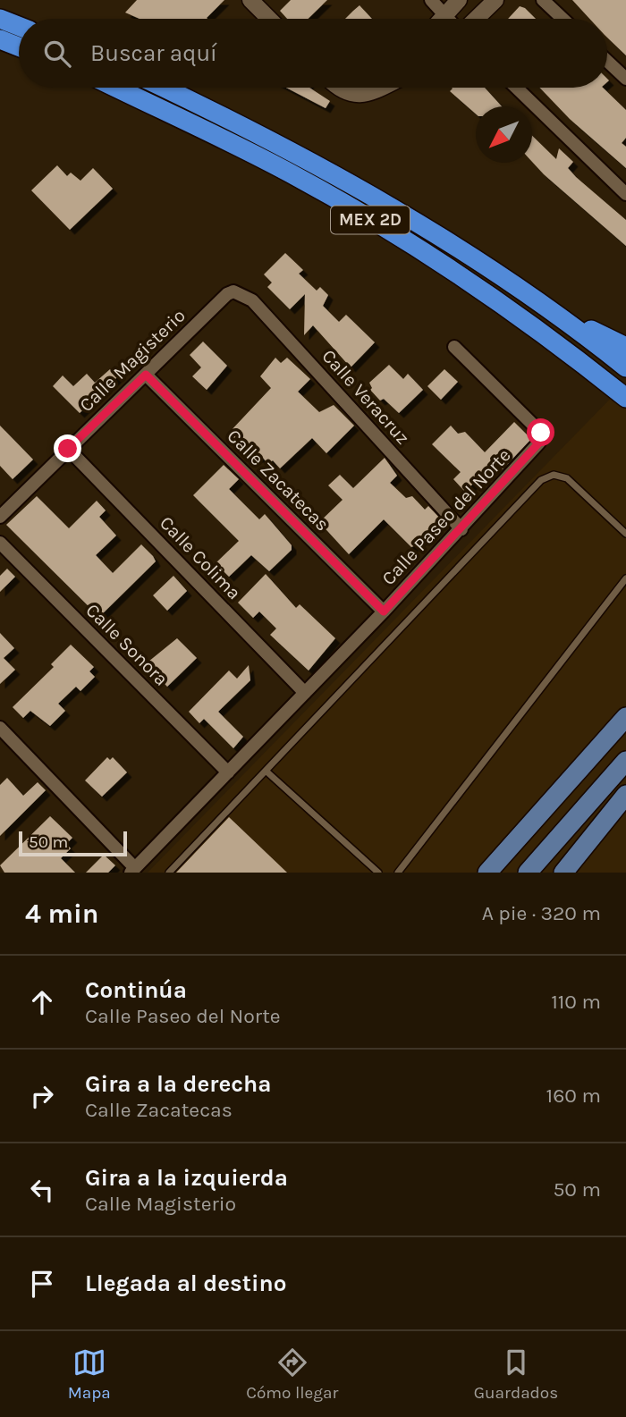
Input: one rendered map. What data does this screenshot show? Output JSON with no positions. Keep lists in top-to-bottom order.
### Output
{
  "streets": {
    "highway": ["MEX 2D"],
    "street": [
      "Calle Magisterio",
      "Calle Veracruz",
      "Calle Zacatecas",
      "Calle Paseo del Norte",
      "Calle Colima",
      "Calle Sonora"
    ]
  },
  "crossings": [
    ["Calle Magisterio", "Calle Veracruz"],
    ["Calle Magisterio", "Calle Zacatecas"],
    ["Calle Magisterio", "Calle Colima"],
    ["Calle Veracruz", "Calle Paseo del Norte"],
    ["Calle Zacatecas", "Calle Paseo del Norte"],
    ["Calle Paseo del Norte", "Calle Colima"],
    ["Calle Paseo del Norte", "Calle Sonora"]
  ],
  "scale_bar": "50 m",
  "north": "bottom left",
  "page": {
    "search": "Buscar aquí",
    "scale": "50 m",
    "heading": ["4 min", "A pie · 320 m"],
    "list": [
      ["Continúa", "Calle Paseo del Norte", "110 m"],
      ["Gira a la derecha", "Calle Zacatecas", "160 m"],
      ["Gira a la izquierda", "Calle Magisterio", "50 m"],
      "Llegada al destino"
    ],
    "nav": ["Mapa", "Cómo llegar", "Guardados"]
  }
}
